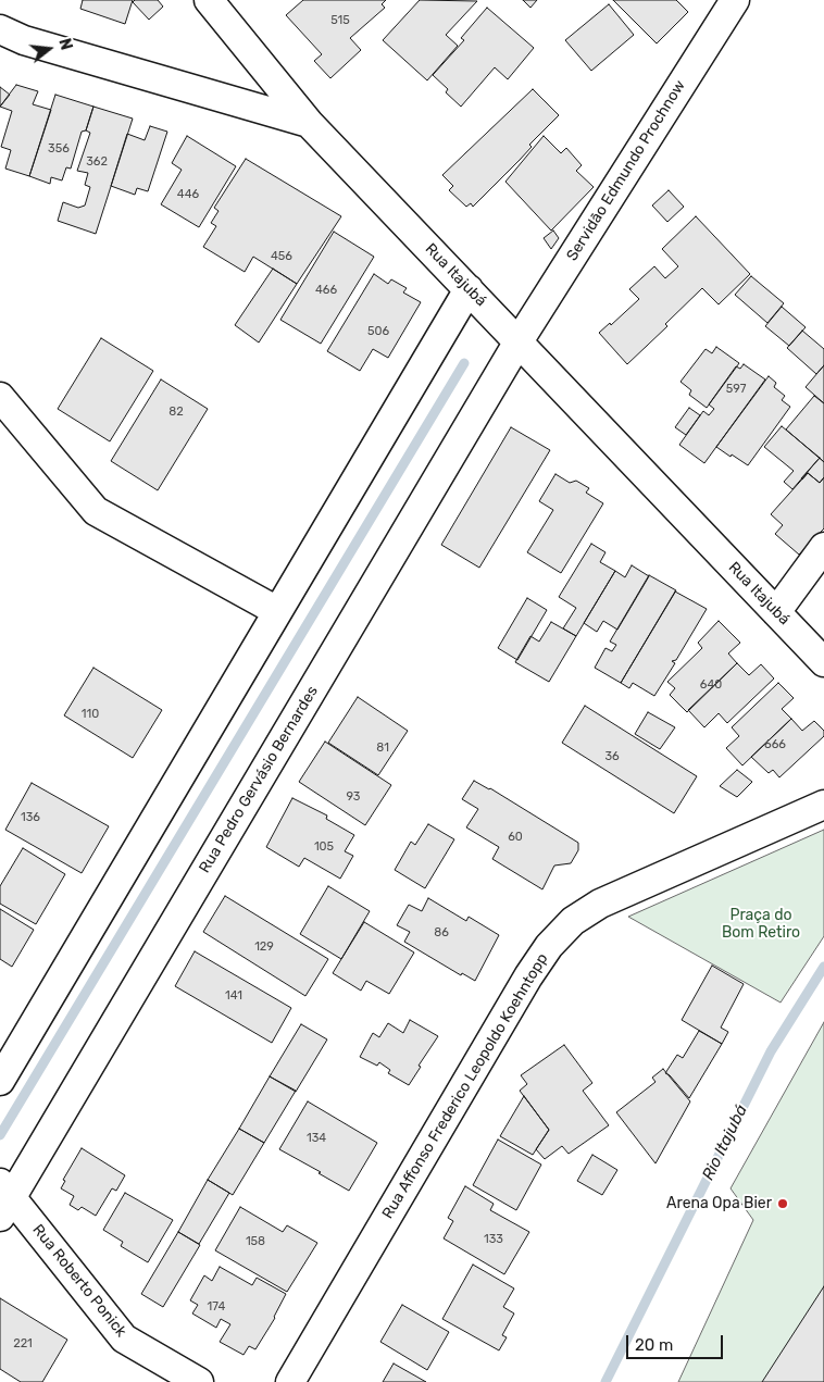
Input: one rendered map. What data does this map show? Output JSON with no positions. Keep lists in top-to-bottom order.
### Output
{
  "streets": {
    "street": [
      "Servidão Edmundo Prochnow",
      "Rua Itajubá",
      "Rua Pedro Gervásio Bernardes",
      "Rua Affonso Frederico Leopoldo Koehntopp",
      "Rua Roberto Ponick"
    ]
  },
  "crossings": [
    ["Servidão Edmundo Prochnow", "Rua Itajubá"],
    ["Servidão Edmundo Prochnow", "Rua Pedro Gervásio Bernardes"],
    ["Rua Itajubá", "Rua Pedro Gervásio Bernardes"],
    ["Rua Pedro Gervásio Bernardes", "Rua Roberto Ponick"]
  ],
  "water": ["Rio Itajubá"],
  "parks": ["Praça do Bom Retiro"],
  "places": ["Arena Opa Bier"],
  "house_numbers": [
    "515",
    "356",
    "362",
    "446",
    "456",
    "466",
    "506",
    "597",
    "82",
    "640",
    "110",
    "666",
    "81",
    "36",
    "93",
    "136",
    "60",
    "105",
    "86",
    "129",
    "141",
    "134",
    "133",
    "158",
    "174",
    "221"
  ],
  "scale_bar": "20 m",
  "north": "right"
}
